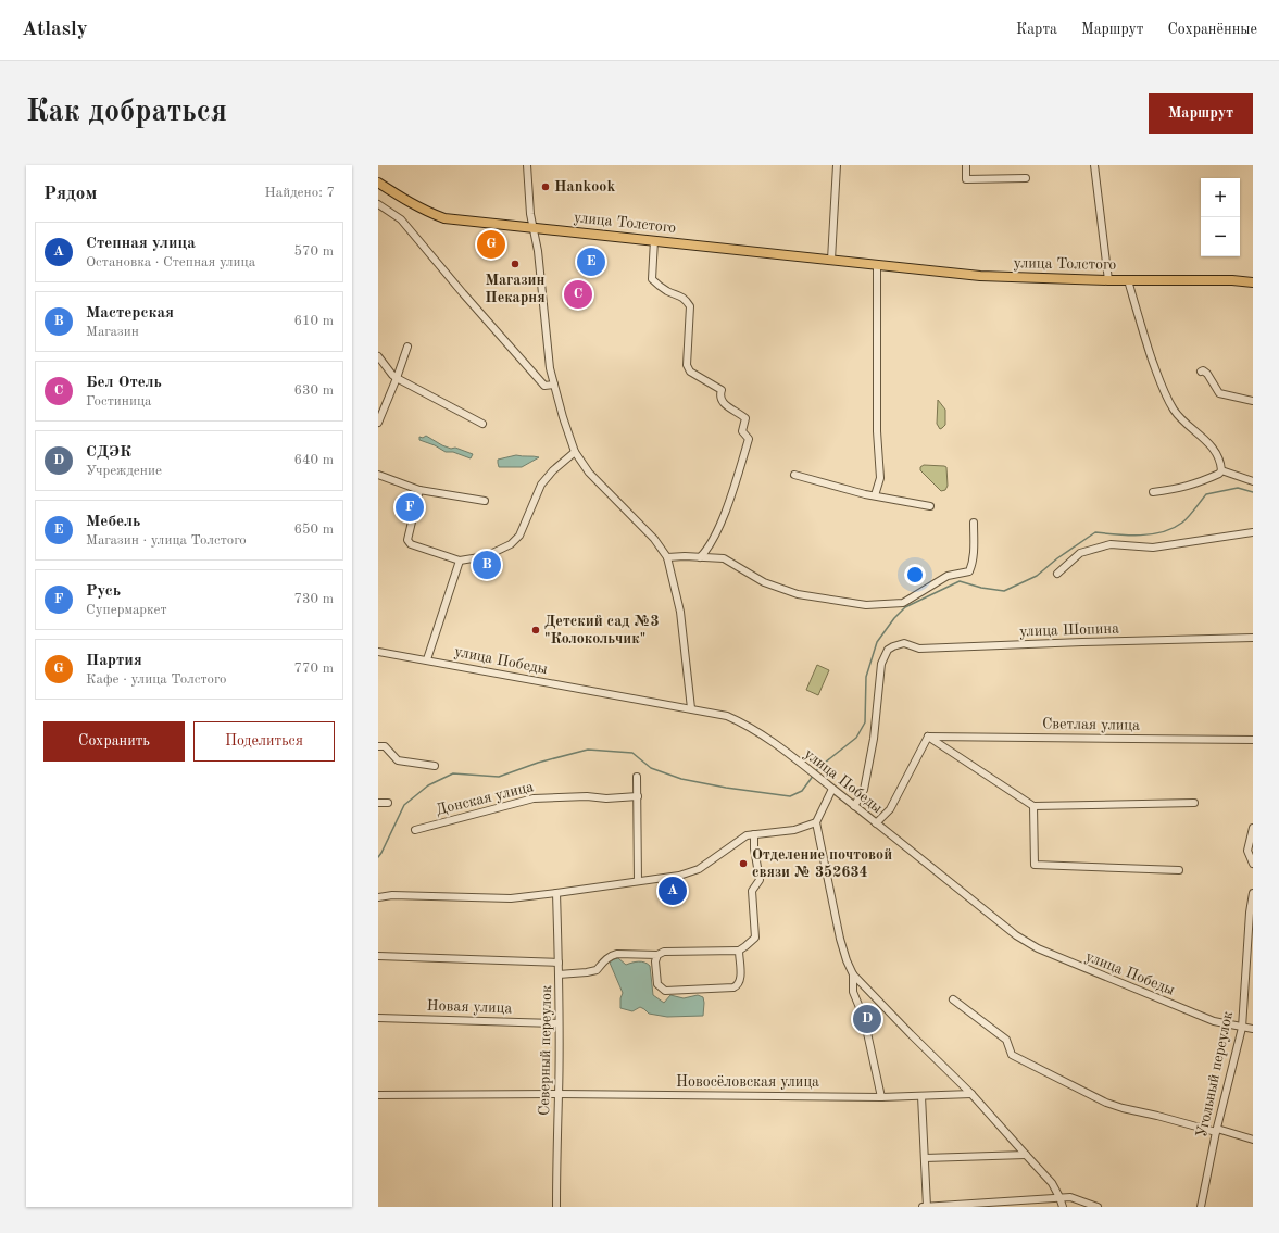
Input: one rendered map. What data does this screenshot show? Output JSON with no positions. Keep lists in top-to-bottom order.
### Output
{
  "streets": {
    "main road": ["улица Толстого"],
    "street": [
      "улица Шопина",
      "улица Победы",
      "Светлая улица",
      "Донская улица",
      "Новая улица",
      "Северный переулок",
      "Угольный переулок",
      "Новосёловская улица"
    ]
  },
  "crossings": [
    ["улица Шопина", "улица Победы"],
    ["улица Победы", "Угольный переулок"],
    ["Новая улица", "Северный переулок"],
    ["Северный переулок", "Новосёловская улица"]
  ],
  "places": [
    "Hankook",
    "Магазин Пекарня",
    "Детский сад №3 \"Колокольчик\"",
    "Отделение почтовой связи № 352634"
  ],
  "page": {
    "header": "Atlasly",
    "nav": ["Карта", "Маршрут", "Сохранённые"],
    "buttons": [
      "Маршрут",
      ["Сохранить", "Поделиться"]
    ],
    "title": "Как добраться",
    "heading": ["Рядом", "Найдено: 7"],
    "map_buttons": ["+", "−"],
    "list": [
      {
        "mark": "A",
        "name": "Степная улица",
        "note": "Остановка · Степная улица",
        "value": "570 m"
      },
      {
        "mark": "B",
        "name": "Мастерская",
        "note": "Магазин",
        "value": "610 m"
      },
      {
        "mark": "C",
        "name": "Бел Отель",
        "note": "Гостиница",
        "value": "630 m"
      },
      {
        "mark": "D",
        "name": "СДЭК",
        "note": "Учреждение",
        "value": "640 m"
      },
      {
        "mark": "E",
        "name": "Мебель",
        "note": "Магазин · улица Толстого",
        "value": "650 m"
      },
      {
        "mark": "F",
        "name": "Русь",
        "note": "Супермаркет",
        "value": "730 m"
      },
      {
        "mark": "G",
        "name": "Партия",
        "note": "Кафе · улица Толстого",
        "value": "770 m"
      }
    ],
    "pins": [
      "G",
      "E",
      "C",
      "F",
      "B",
      "A",
      "D"
    ]
  }
}
